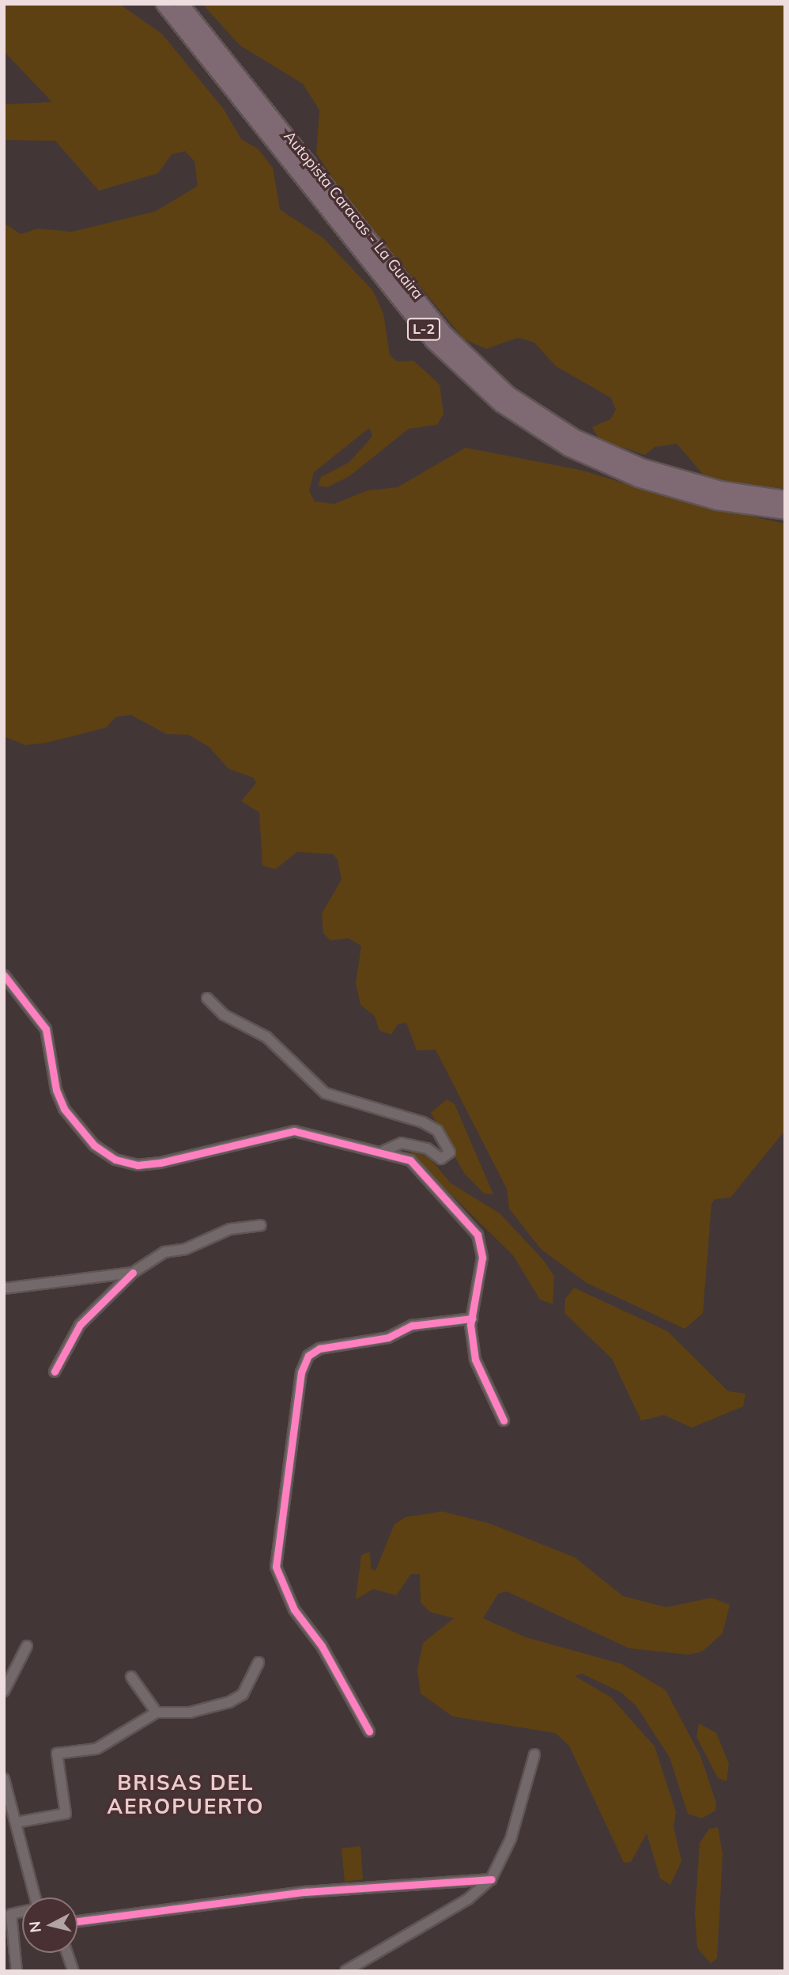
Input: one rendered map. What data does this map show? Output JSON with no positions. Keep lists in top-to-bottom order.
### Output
{
  "streets": {
    "highway": ["Autopista Caracas - La Guaira", "L-2"]
  },
  "districts": ["BRISAS DEL AEROPUERTO"],
  "north": "left"
}
